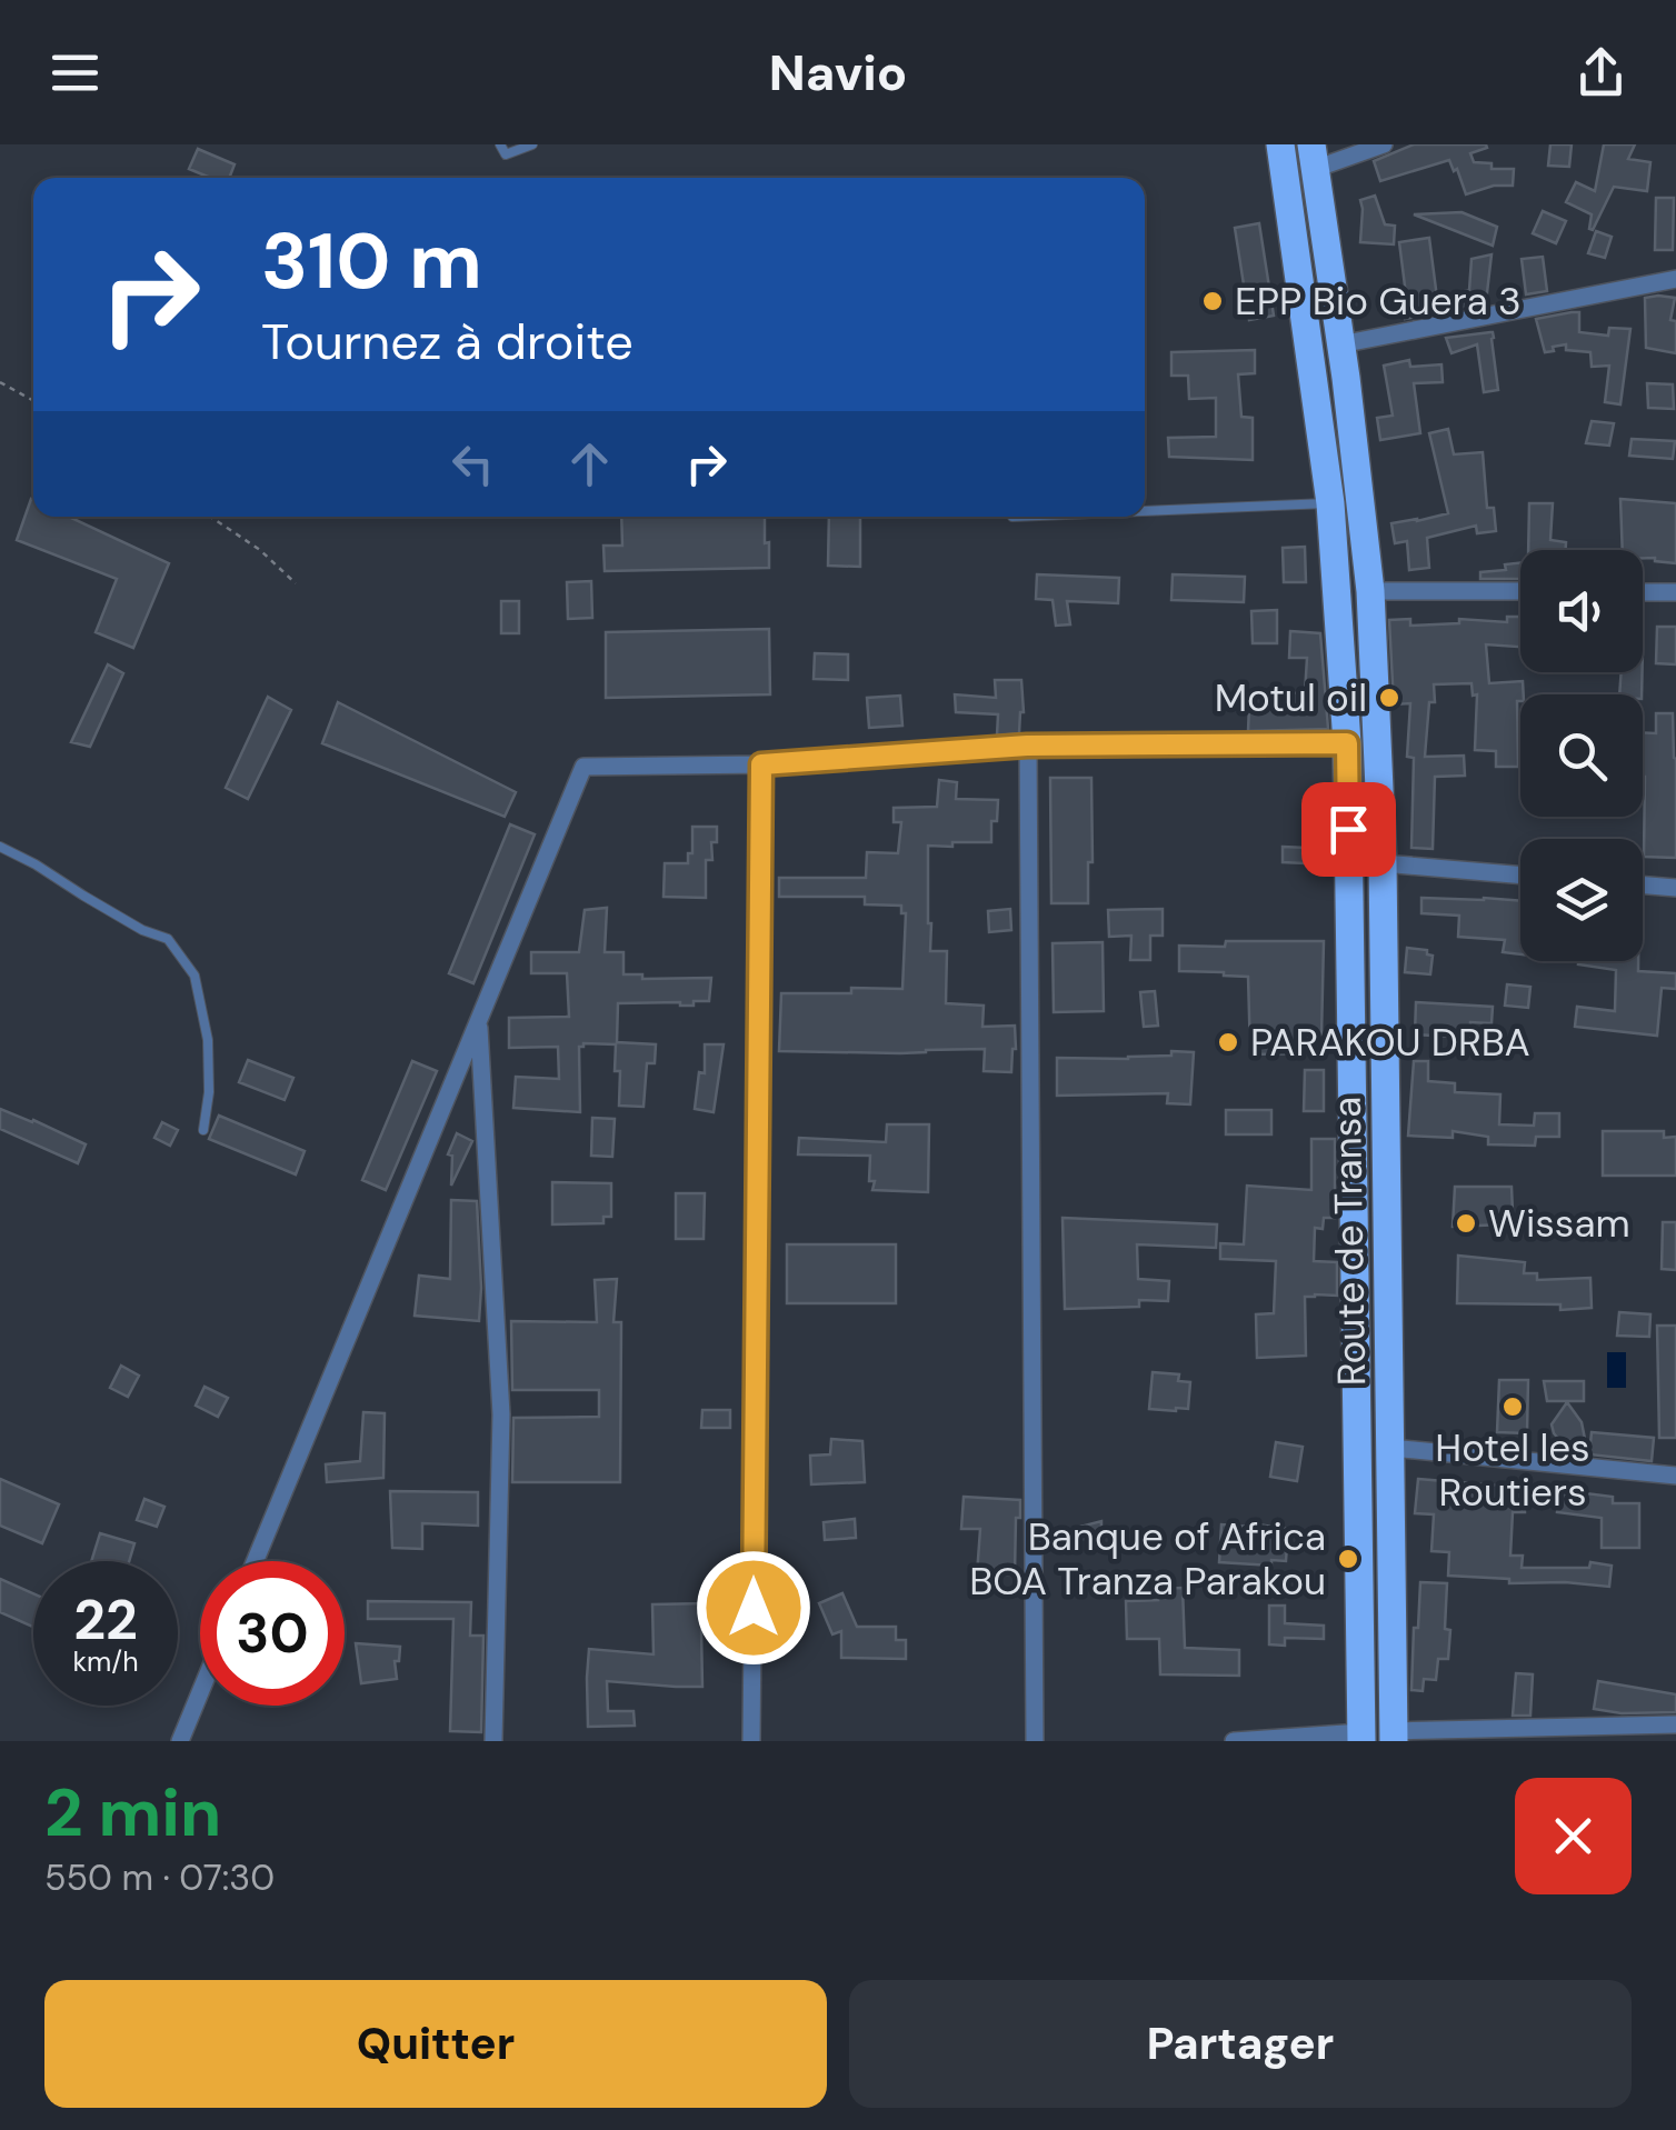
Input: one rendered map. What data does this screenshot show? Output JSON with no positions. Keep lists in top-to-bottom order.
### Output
{
  "streets": {
    "main road": ["Route de Transa"]
  },
  "places": [
    "EPP Bio Guera 3",
    "Motul oil",
    "PARAKOU DRBA",
    "Wissam",
    "Hotel les Routiers",
    "Banque of Africa BOA Tranza Parakou"
  ],
  "page": {
    "header": "Navio",
    "turn": ["310 m", "Tournez à droite"],
    "speed": "22 km/h",
    "limit": "30",
    "heading": ["2 min", "550 m · 07:30"],
    "buttons": ["Quitter", "Partager"]
  }
}
